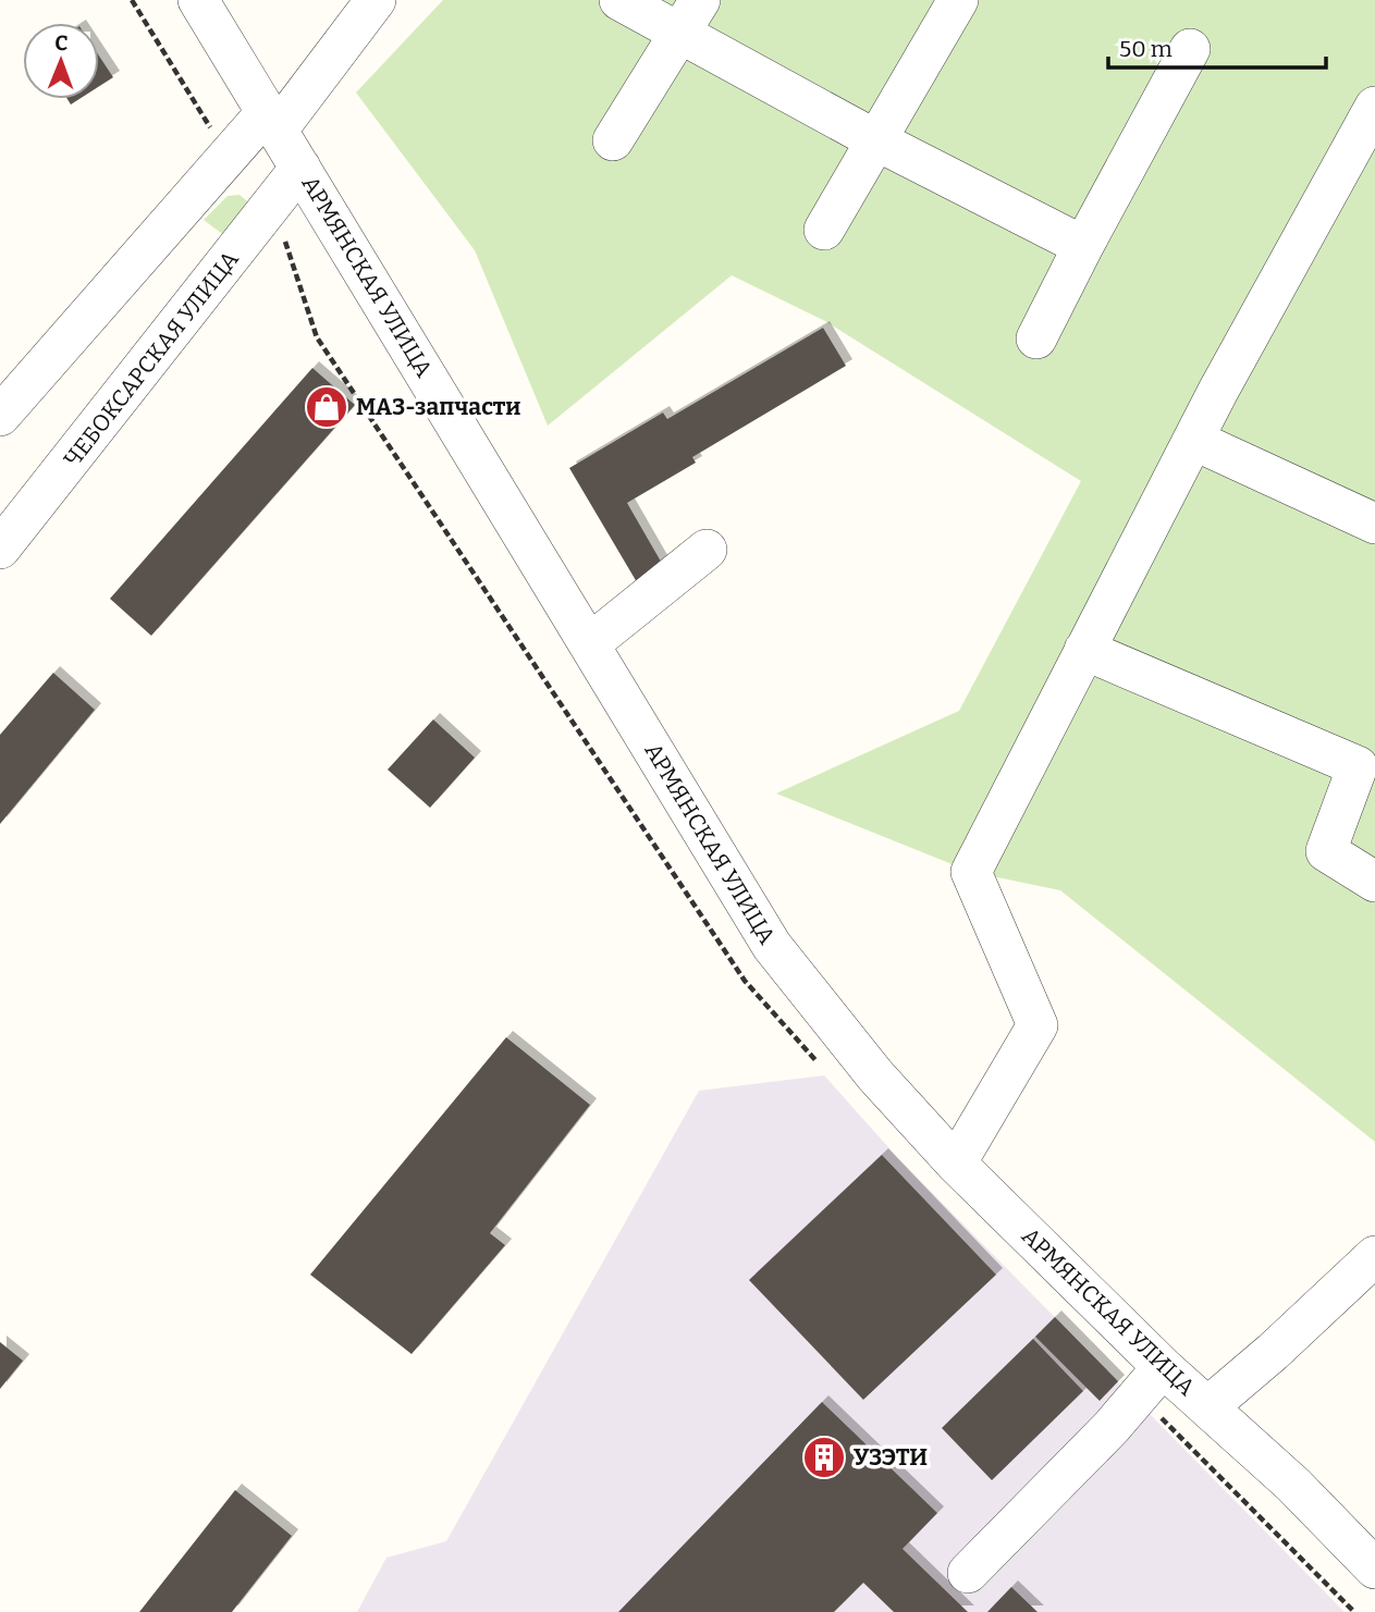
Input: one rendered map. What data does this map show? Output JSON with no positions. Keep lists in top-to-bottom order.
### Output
{
  "streets": {
    "street": ["АРМЯНСКАЯ УЛИЦА", "ЧЕБОКСАРСКАЯ УЛИЦА"]
  },
  "crossings": [
    ["АРМЯНСКАЯ УЛИЦА", "ЧЕБОКСАРСКАЯ УЛИЦА"]
  ],
  "places": {
    "shop": ["МАЗ-запчасти"],
    "building": ["УЗЭТИ"]
  },
  "scale_bar": "50 m",
  "north": "top"
}
